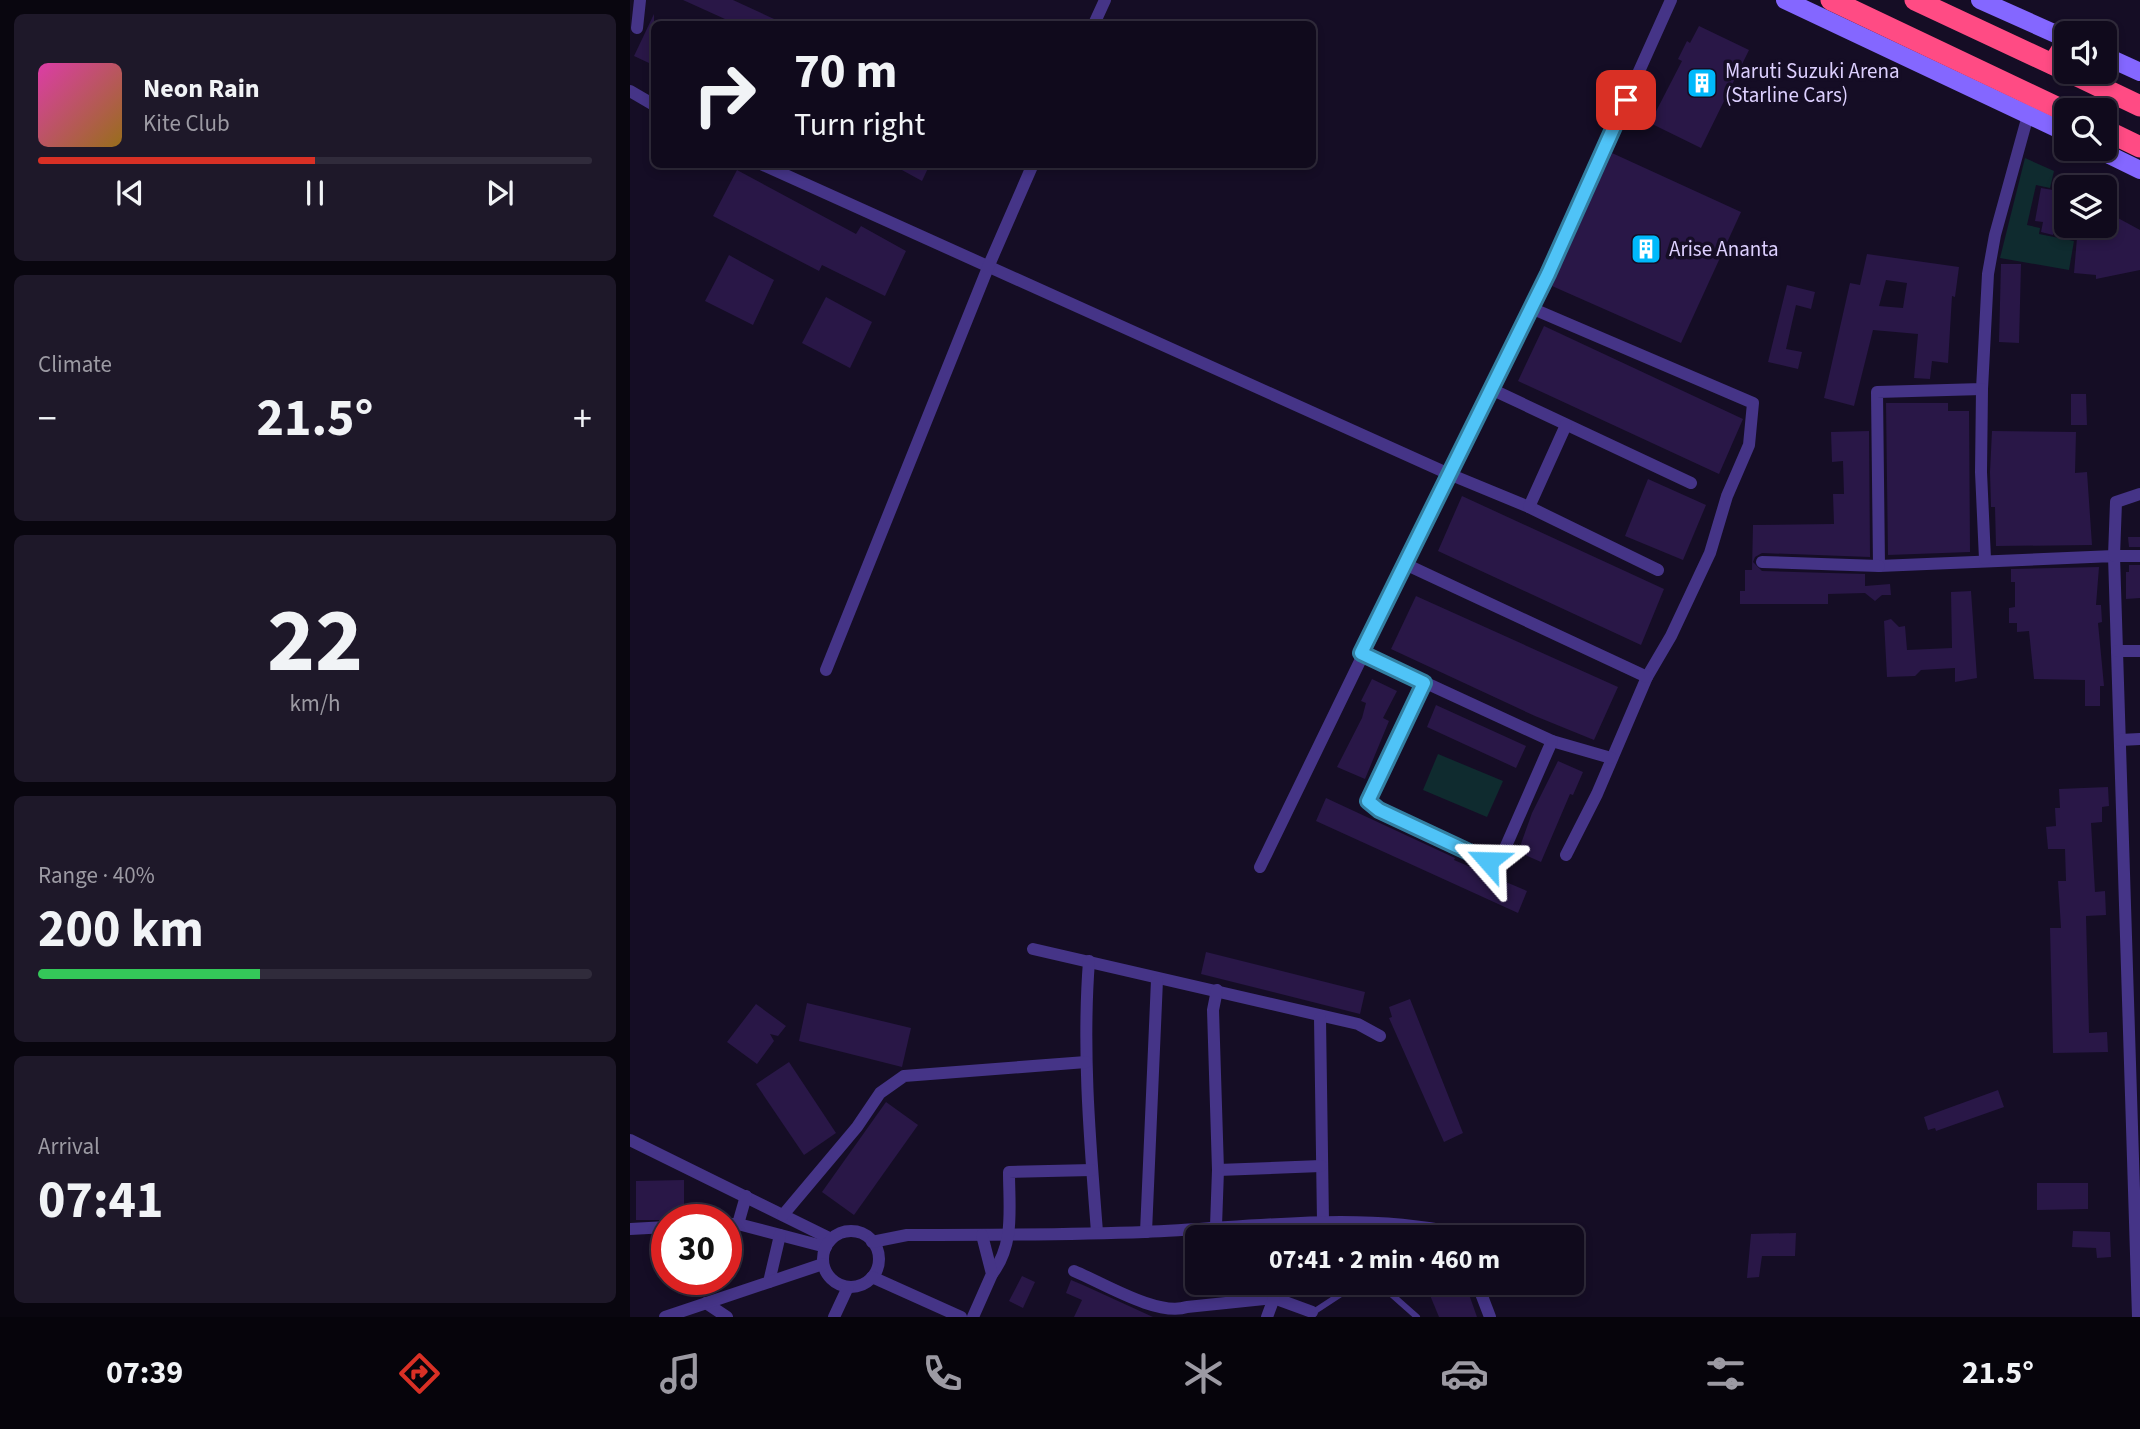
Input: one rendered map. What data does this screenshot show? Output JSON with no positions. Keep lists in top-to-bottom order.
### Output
{
  "places": {
    "building": ["Maruti Suzuki Arena (Starline Cars)", "Arise Ananta"]
  },
  "page": {
    "turn": ["70 m", "Turn right"],
    "song": ["Neon Rain", "Kite Club"],
    "tile": [
      "Climate",
      ["22", "km/h"],
      ["Range · 40%", "200 km"],
      ["Arrival", "07:41"]
    ],
    "heat": ["−", "21.5°", "+"],
    "limit": "30",
    "trip": "07:41 · 2 min · 460 m",
    "tabs": ["07:39", "21.5°"]
  }
}
